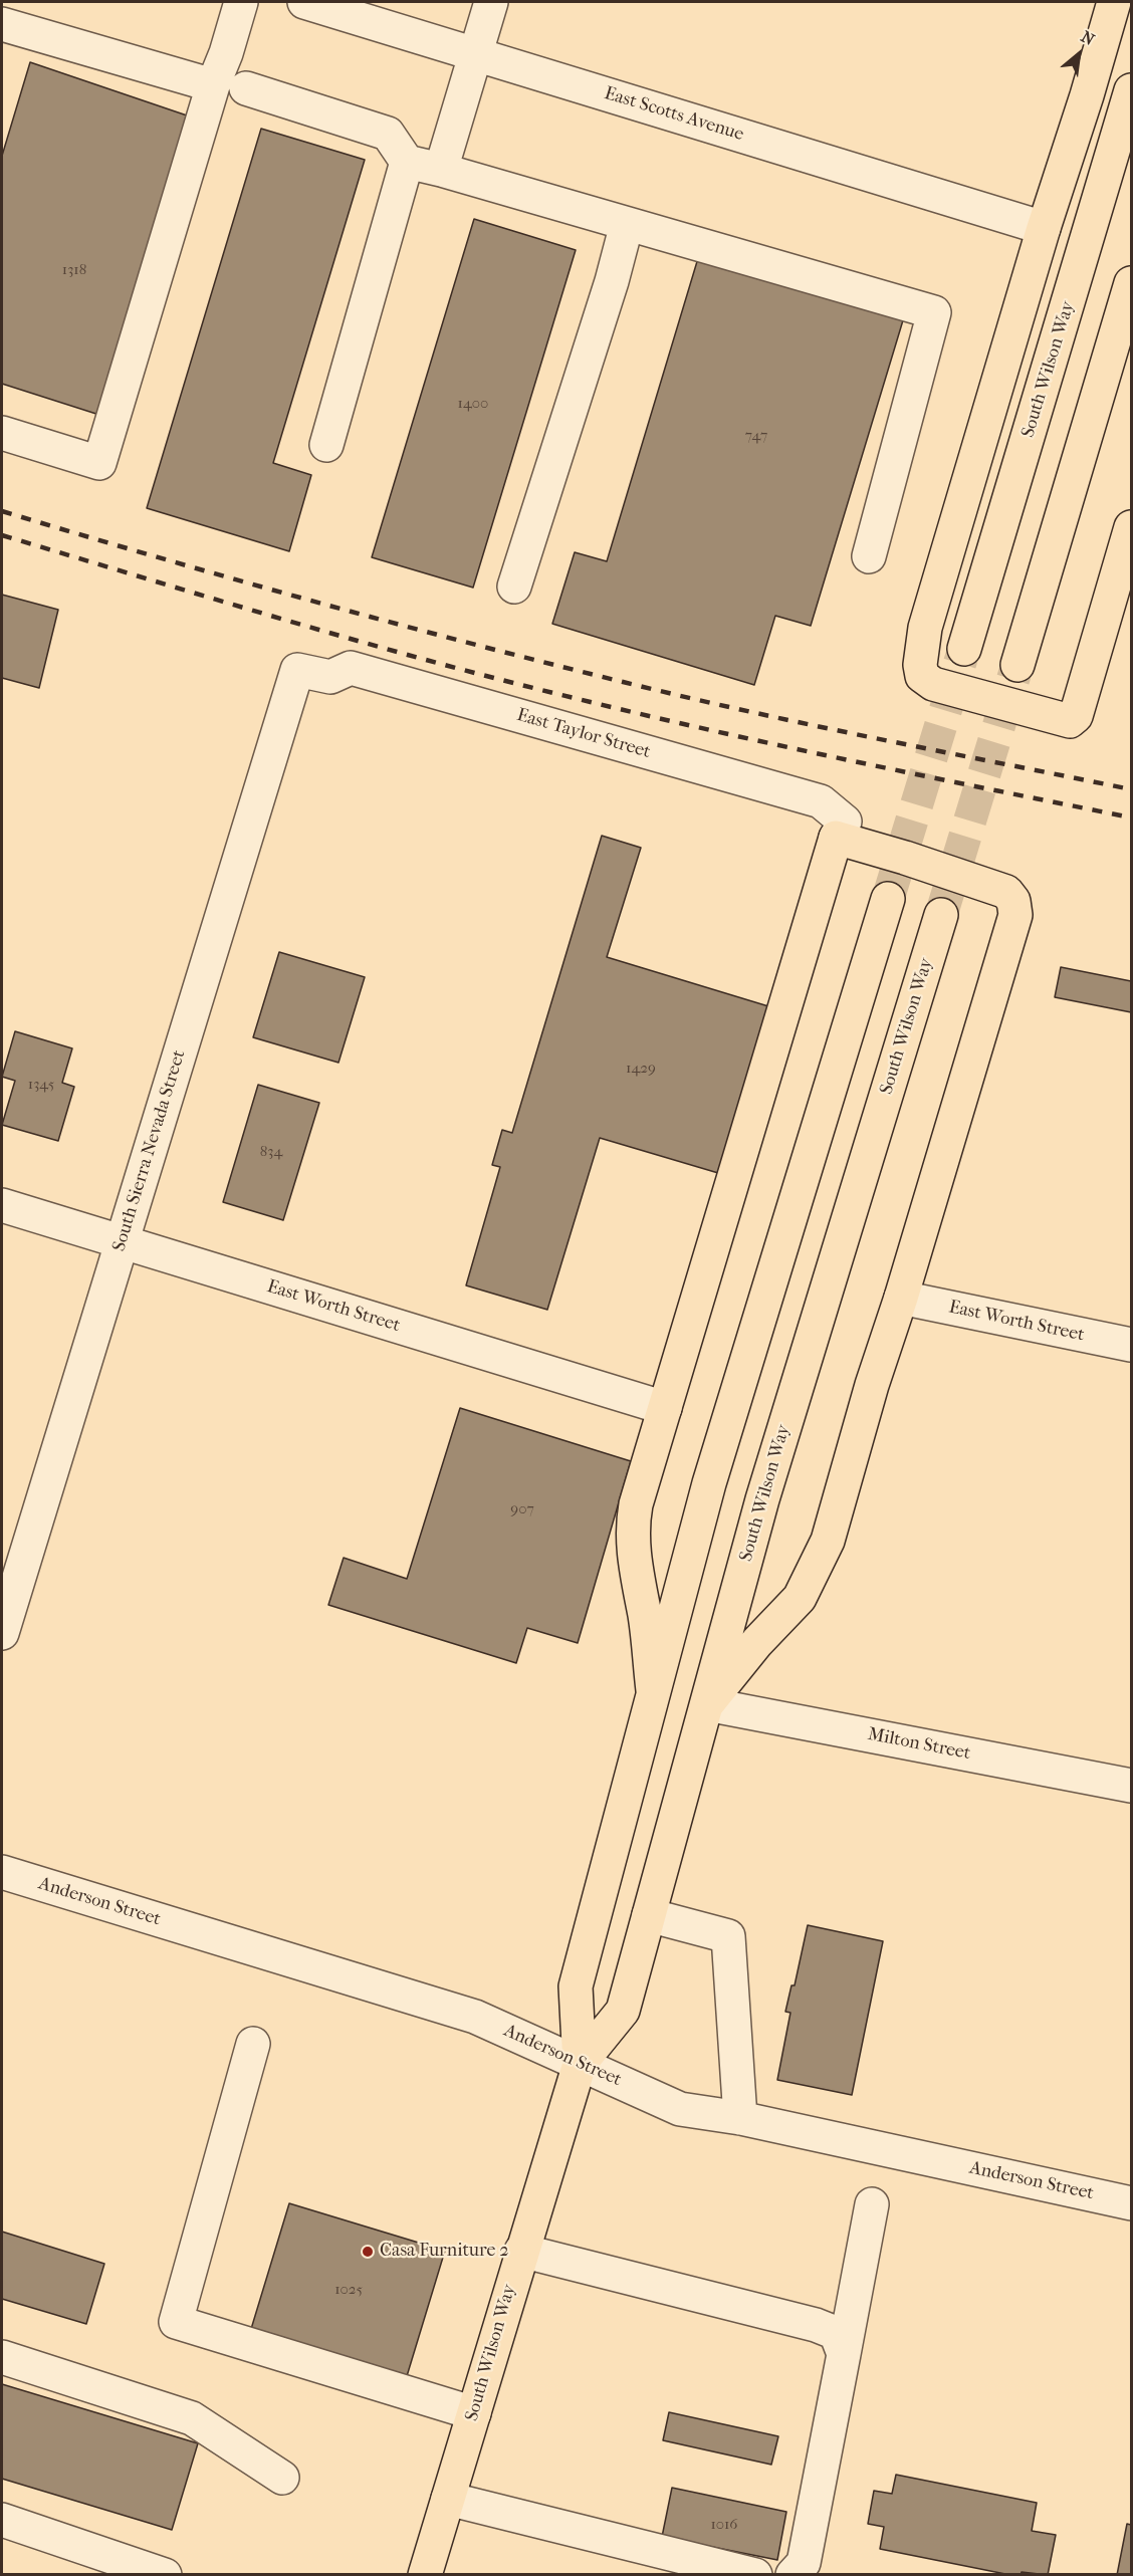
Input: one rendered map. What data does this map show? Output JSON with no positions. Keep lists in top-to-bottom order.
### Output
{
  "streets": {
    "main road": ["South Wilson Way"],
    "street": [
      "East Scotts Avenue",
      "East Taylor Street",
      "South Sierra Nevada Street",
      "East Worth Street",
      "Milton Street",
      "Anderson Street"
    ]
  },
  "crossings": [
    ["South Wilson Way", "Milton Street"],
    ["South Wilson Way", "Anderson Street"],
    ["East Taylor Street", "South Sierra Nevada Street"],
    ["South Sierra Nevada Street", "East Worth Street"]
  ],
  "places": ["Casa Furniture 2"],
  "house_numbers": [
    "1318",
    "1400",
    "747",
    "1429",
    "1345",
    "834",
    "907",
    "1025",
    "1016"
  ],
  "north": "top right"
}
